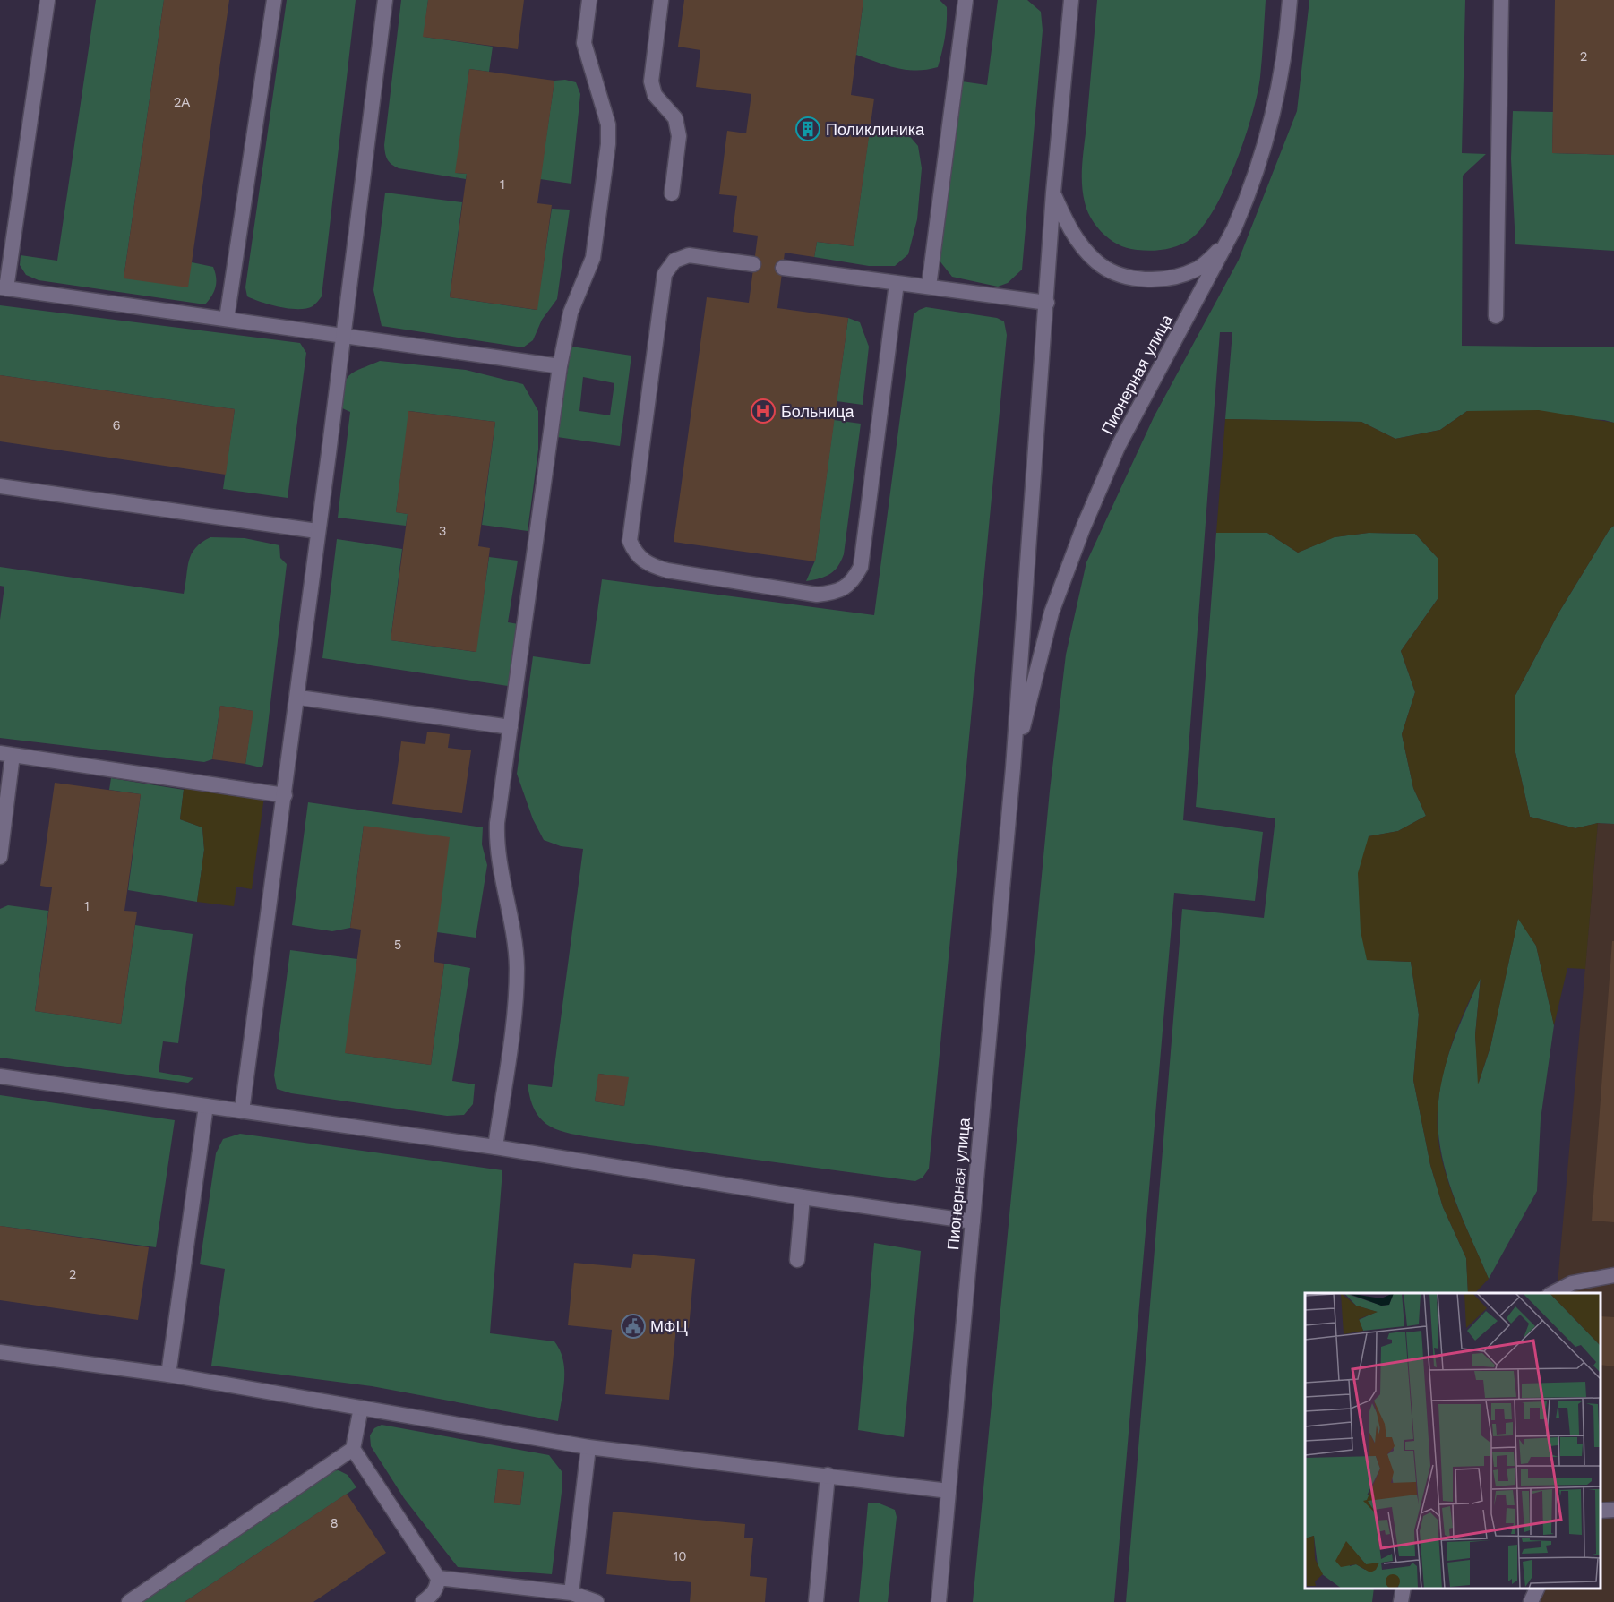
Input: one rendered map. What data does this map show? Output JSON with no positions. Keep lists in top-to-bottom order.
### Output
{
  "streets": {
    "street": ["Пионерная улица"]
  },
  "places": {
    "building": ["Поликлиника"],
    "hospital": ["Больница"],
    "public building": ["МФЦ"]
  },
  "house_numbers": [
    "2",
    "2А",
    "1",
    "6",
    "3",
    "1",
    "5",
    "2",
    "8",
    "10"
  ]
}
